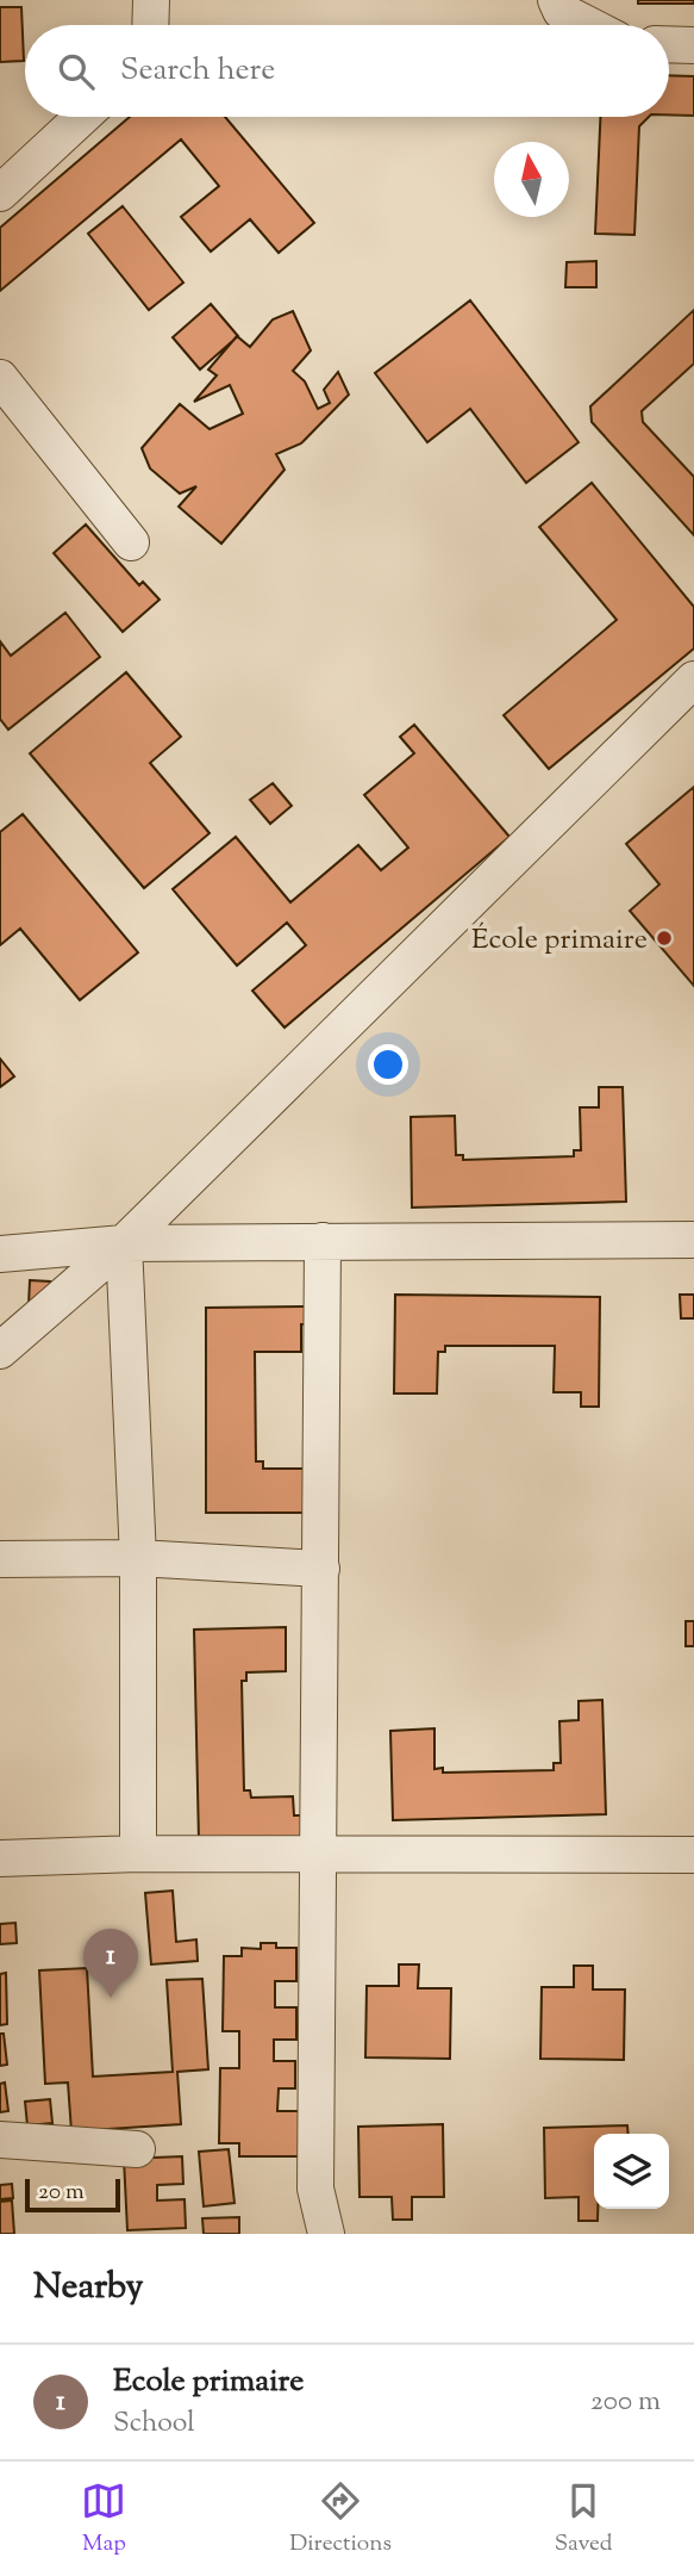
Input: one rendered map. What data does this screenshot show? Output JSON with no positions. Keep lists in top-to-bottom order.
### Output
{
  "places": ["École primaire"],
  "scale_bar": "20 m",
  "north": "top",
  "page": {
    "search": "Search here",
    "pins": "1",
    "scale": "20 m",
    "heading": "Nearby",
    "list": [
      {
        "mark": "1",
        "name": "Ecole primaire",
        "note": "School",
        "value": "200 m"
      }
    ],
    "nav": ["Map", "Directions", "Saved"]
  }
}
